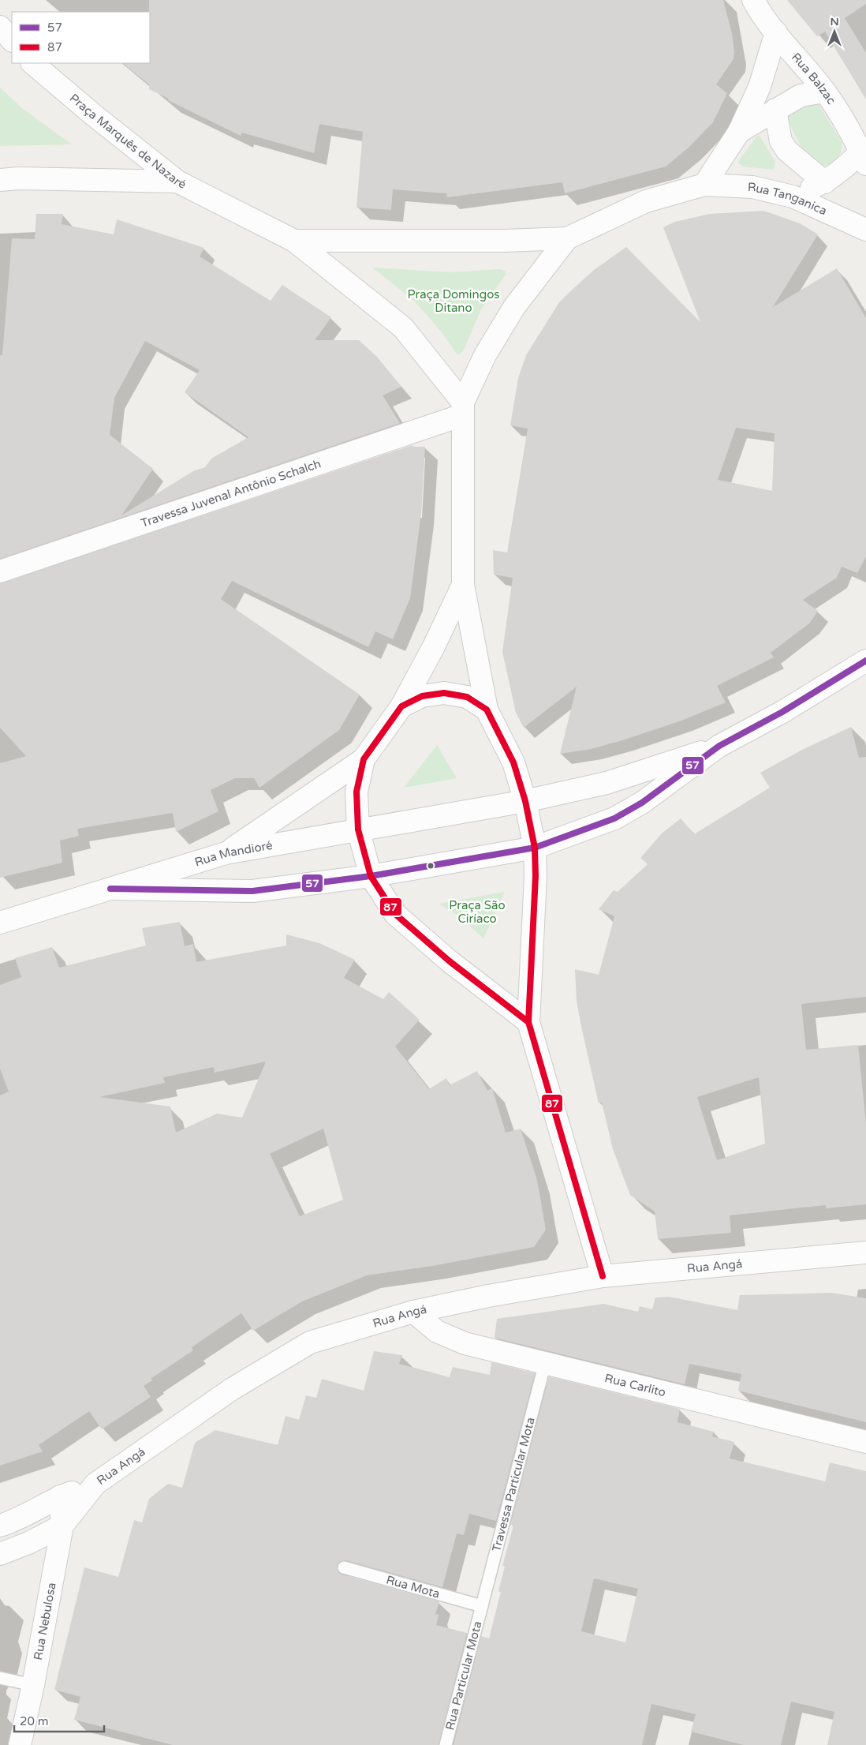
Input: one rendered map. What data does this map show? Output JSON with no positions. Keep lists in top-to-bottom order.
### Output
{
  "streets": {
    "street": [
      "Rua Balzac",
      "Praça Marquês de Nazaré",
      "Rua Tanganica",
      "Travessa Juvenal Antônio Schalch",
      "Rua Mandioré",
      "Rua Angá",
      "Rua Carlito",
      "Rua Nebulosa"
    ],
    "lane": ["Travessa Particular Mota", "Rua Mota", "Rua Particular Mota"]
  },
  "crossings": [
    ["Rua Angá", "Rua Carlito"],
    ["Rua Angá", "Rua Nebulosa"],
    ["Rua Carlito", "Travessa Particular Mota"],
    ["Travessa Particular Mota", "Rua Mota"],
    ["Travessa Particular Mota", "Rua Particular Mota"],
    ["Rua Mota", "Rua Particular Mota"]
  ],
  "parks": ["Praça Domingos Ditano", "Praça São Ciríaco"],
  "lines": ["transit line 57", "transit line 87"],
  "legend": ["57", "87"],
  "scale_bar": "20 m",
  "north": "top"
}
